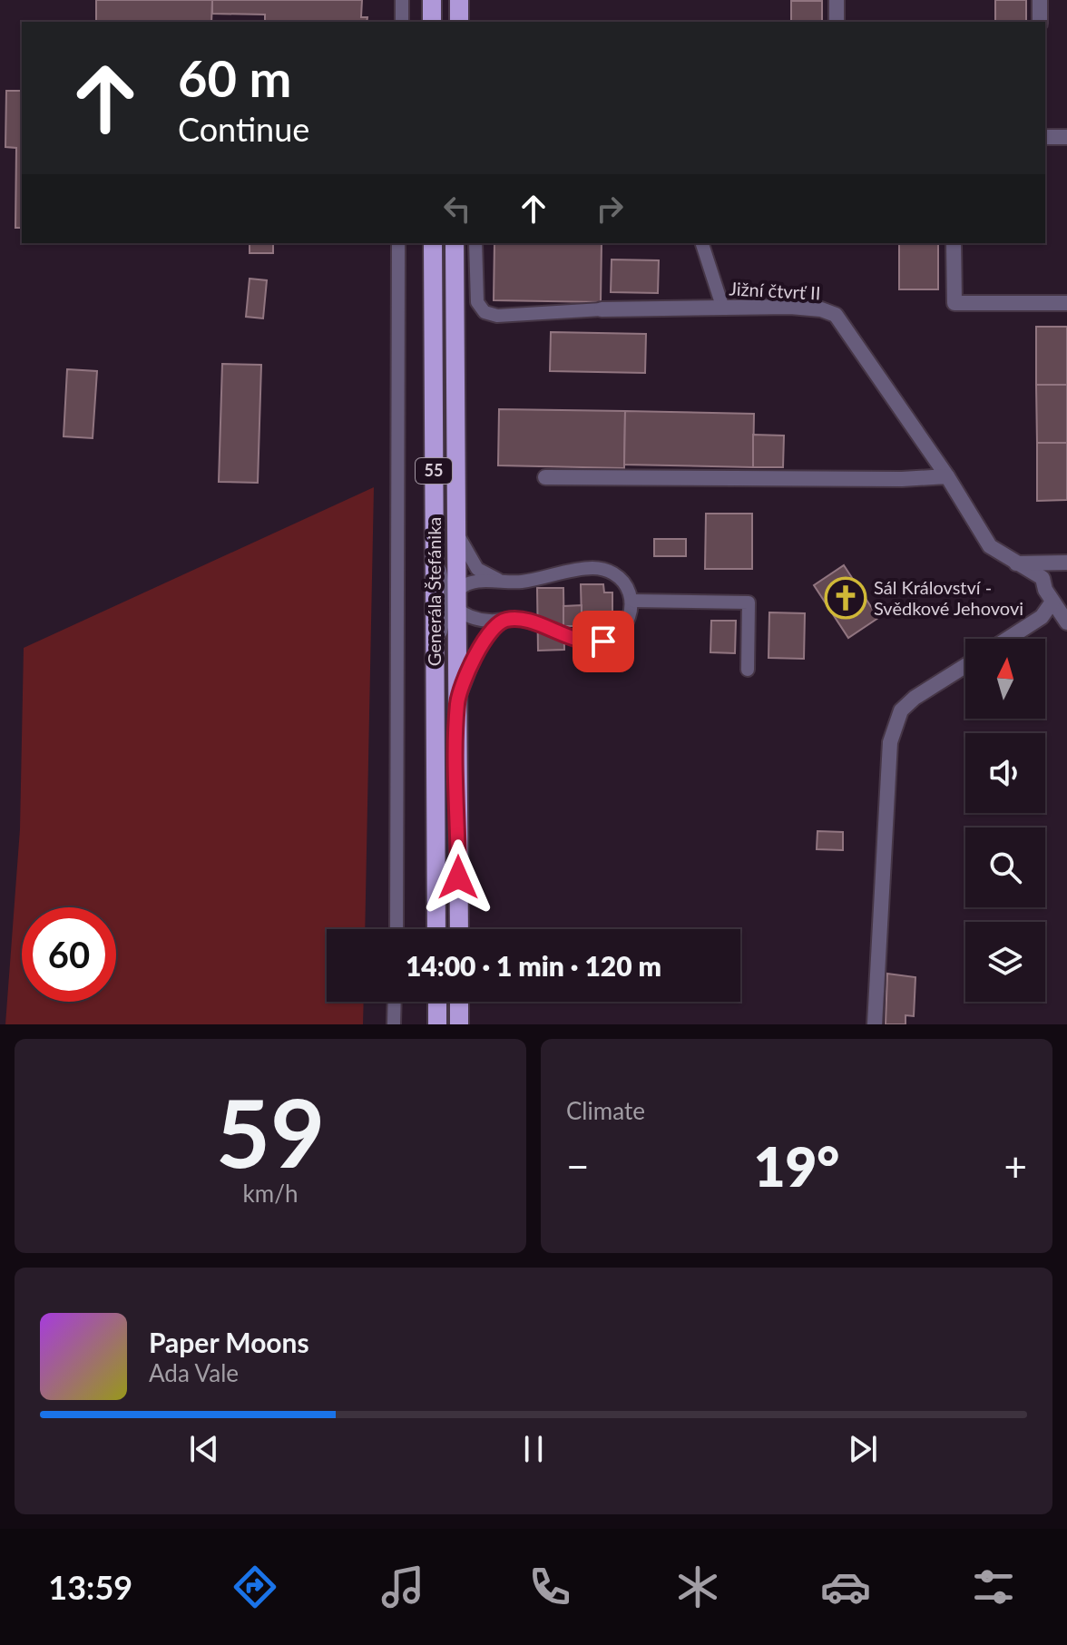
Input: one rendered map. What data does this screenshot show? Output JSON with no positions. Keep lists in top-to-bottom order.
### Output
{
  "streets": {
    "main road": ["55", "Generála Štefánika"],
    "street": ["Jižní čtvrť II"]
  },
  "places": {
    "church": ["Sál Království - Svědkové Jehovovi"]
  },
  "north": "top",
  "page": {
    "turn": ["60 m", "Continue"],
    "limit": "60",
    "trip": "14:00 · 1 min · 120 m",
    "tile": [
      ["59", "km/h"],
      "Climate"
    ],
    "heat": ["−", "19°", "+"],
    "song": ["Paper Moons", "Ada Vale"],
    "tabs": "13:59"
  }
}
